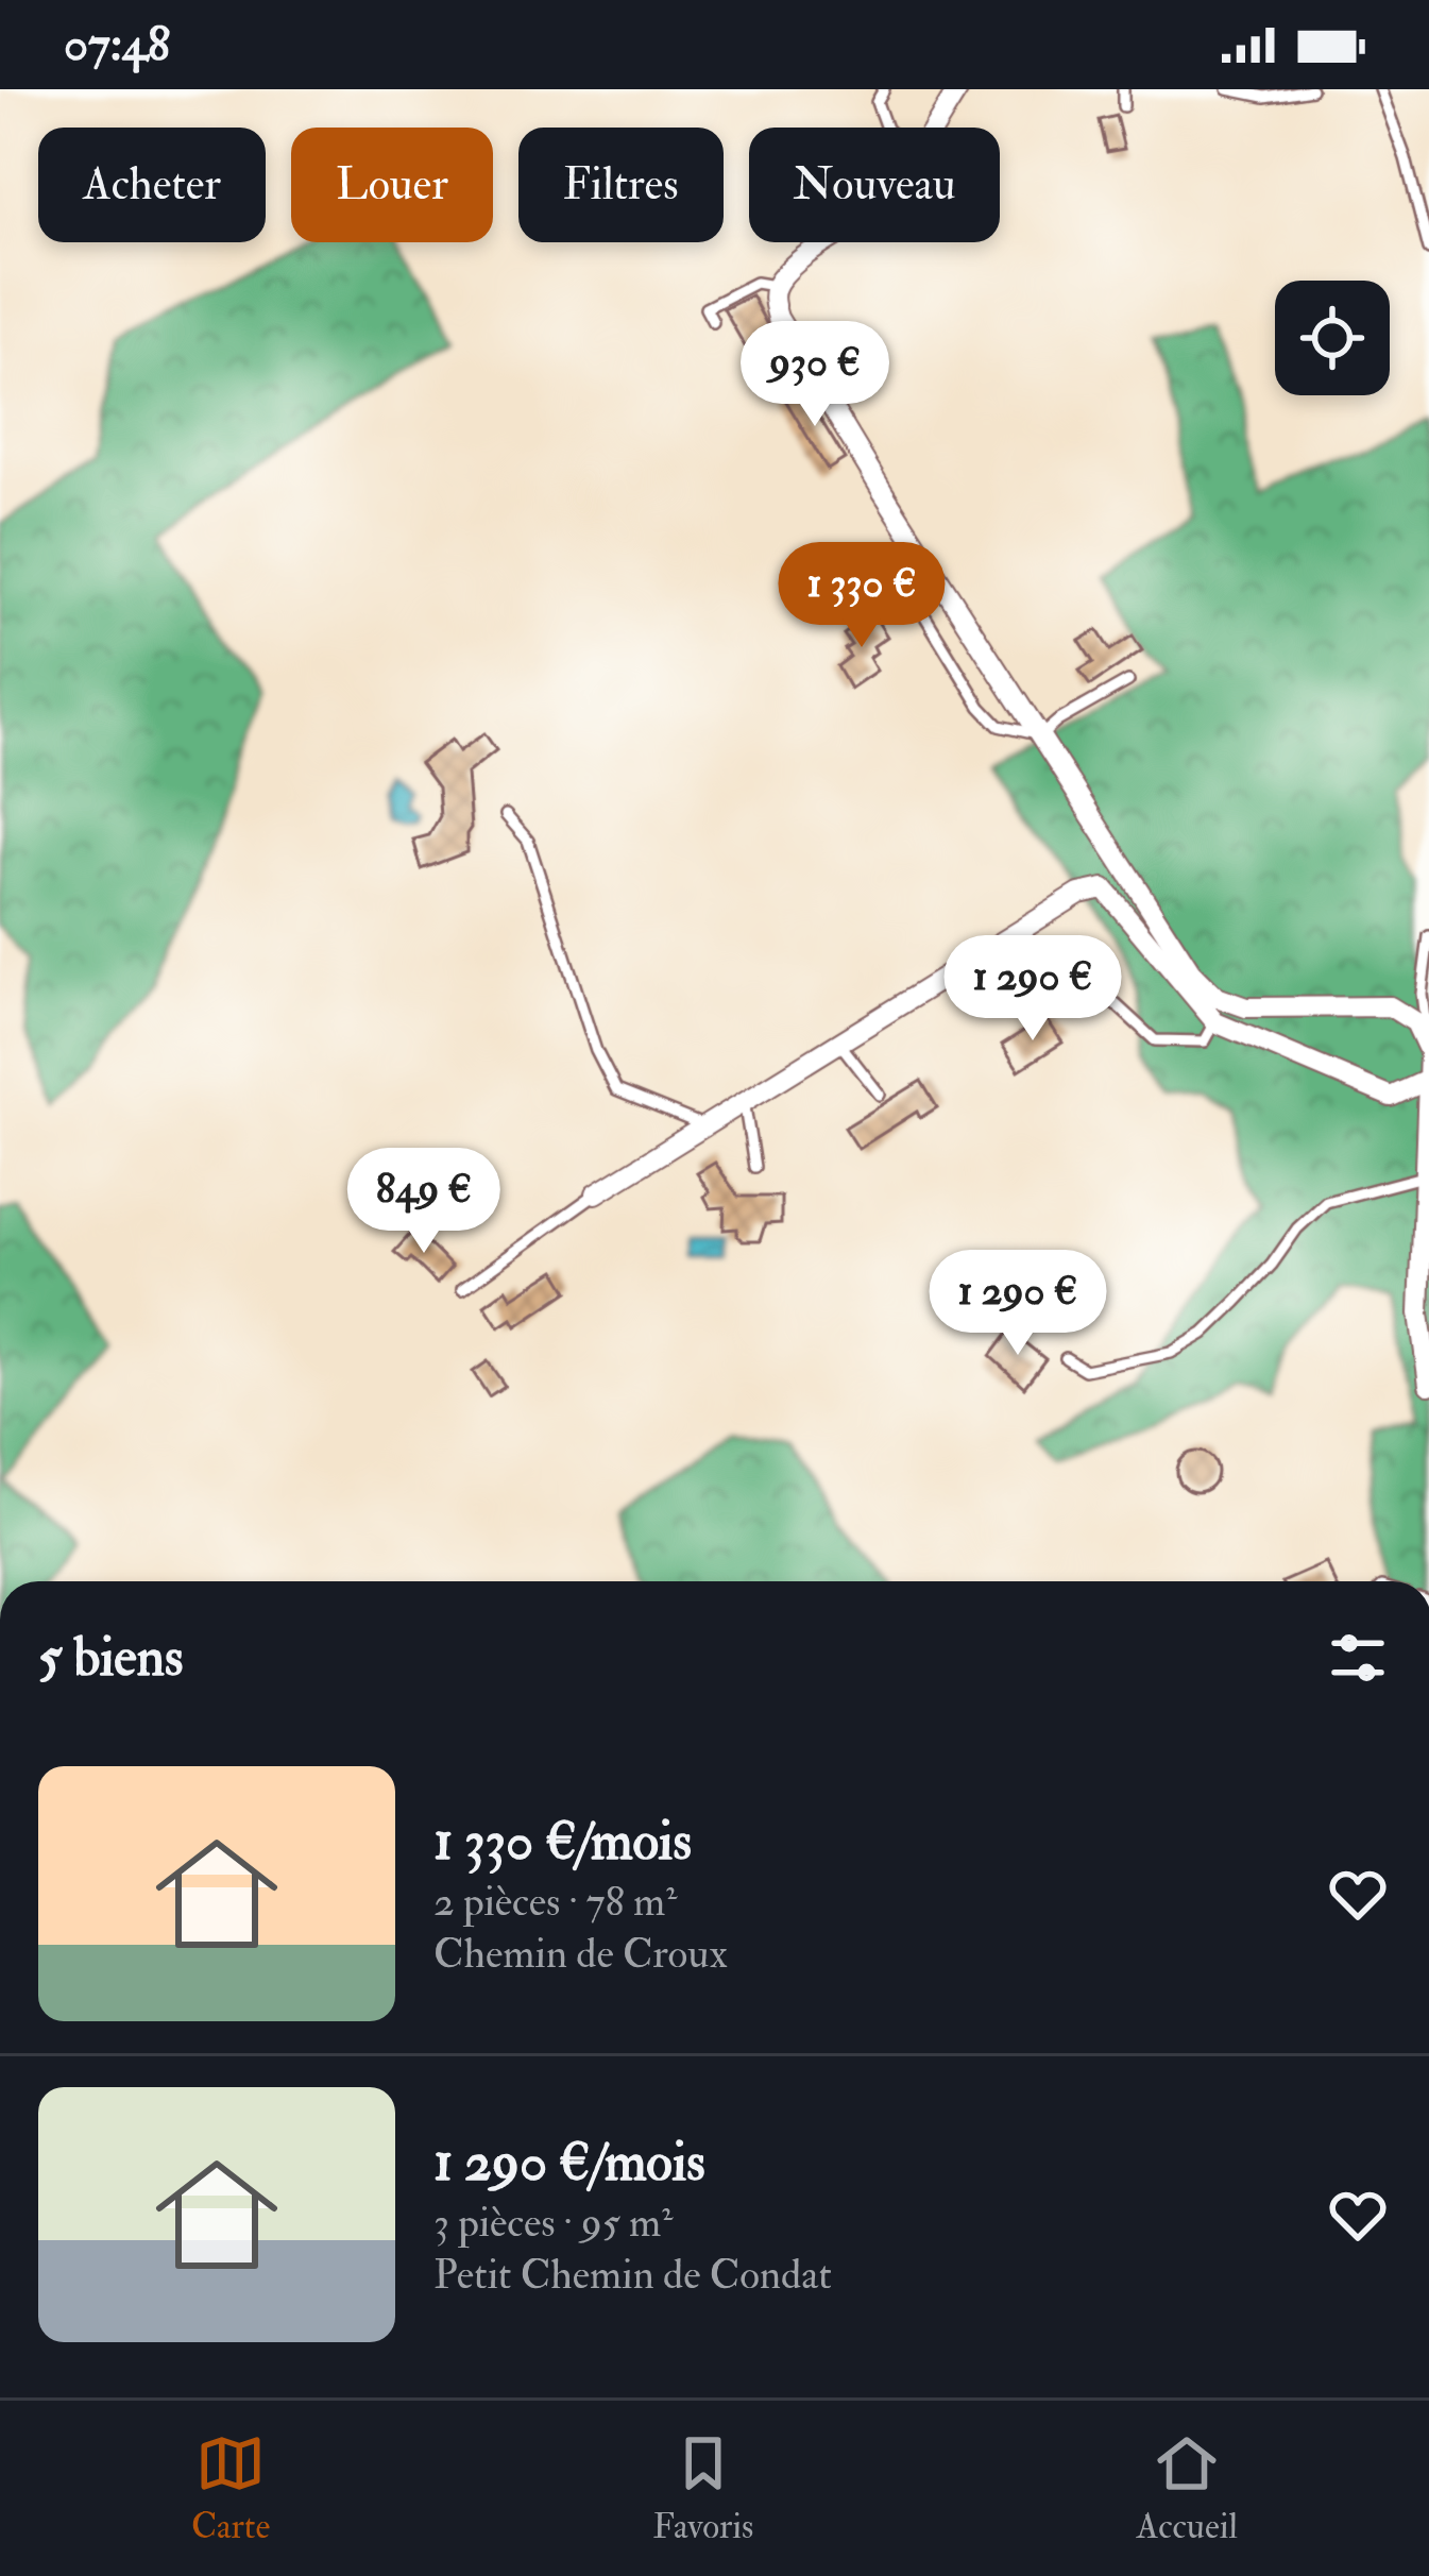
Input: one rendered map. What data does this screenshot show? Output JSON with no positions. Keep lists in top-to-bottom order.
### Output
{
  "page": {
    "status": "07:48",
    "chip": [
      "Acheter",
      "Louer",
      "Filtres",
      "Nouveau"
    ],
    "price": [
      "930 €",
      "1 330 €",
      "1 290 €",
      "849 €",
      "1 290 €"
    ],
    "heading": "5 biens",
    "list": [
      {
        "name": "1 330 €/mois",
        "note": "2 pièces · 78 m² · Chemin de Croux"
      },
      {
        "name": "1 290 €/mois",
        "note": "3 pièces · 95 m² · Petit Chemin de Condat"
      }
    ],
    "tabs": ["Carte", "Favoris", "Accueil"]
  }
}
